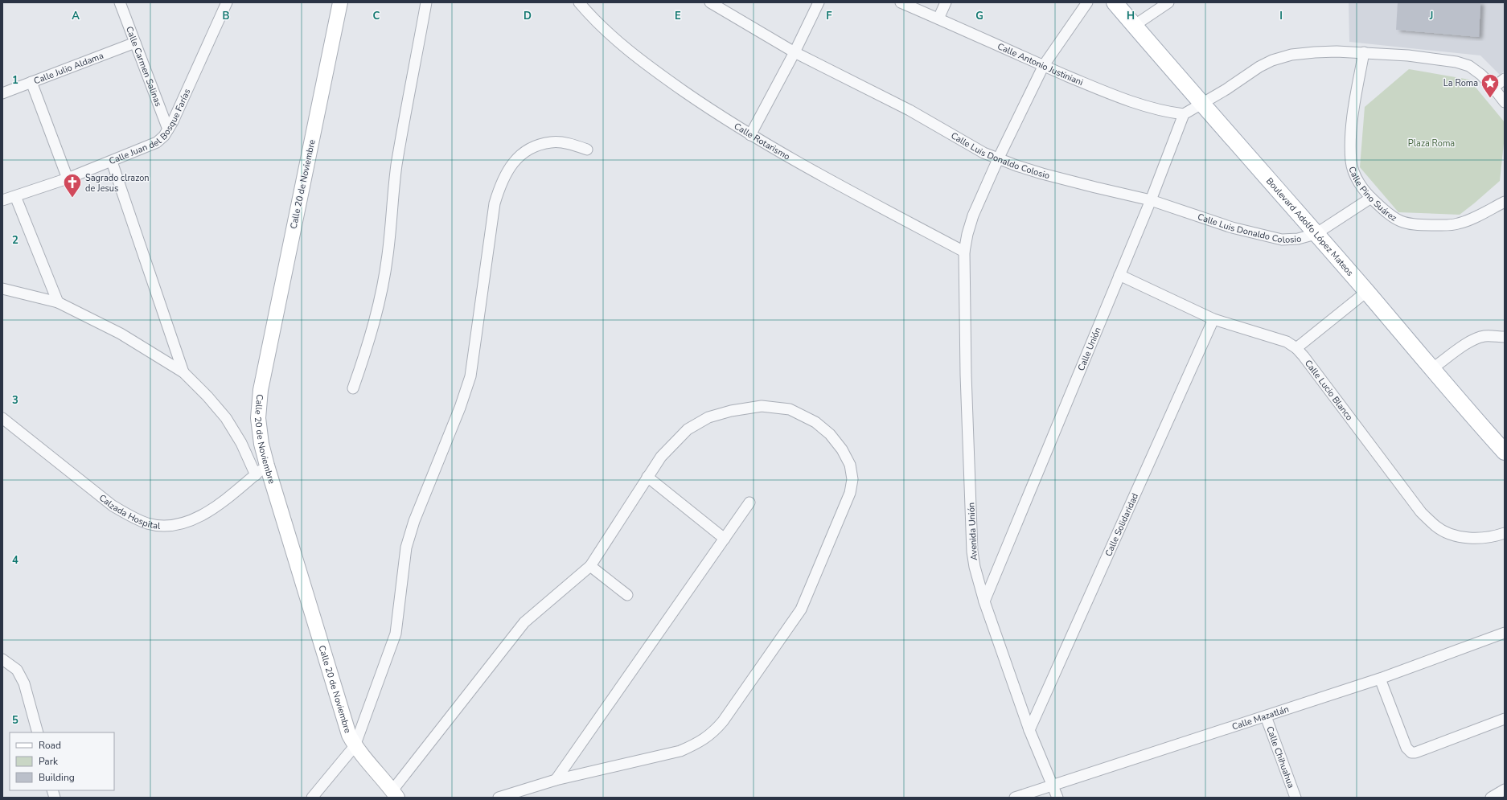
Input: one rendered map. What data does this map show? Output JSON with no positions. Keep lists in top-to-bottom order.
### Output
{
  "streets": {
    "main road": ["Boulevard Adolfo López Mateos"],
    "street": [
      "Calle Antonio Justiniani",
      "Calle Carmen Salinas",
      "Calle Julio Aldama",
      "Calle Juan del Bosque Farías",
      "Calle Rotarismo",
      "Calle Luis Donaldo Colosio",
      "Calle 20 de Noviembre",
      "Calle Pino Suárez",
      "Calle Unión",
      "Calle Lucio Blanco",
      "Calzada Hospital",
      "Calle Solidaridad",
      "Avenida Unión",
      "Calle Mazatlán",
      "Calle Chihuahua"
    ]
  },
  "crossings": [
    ["Calle Antonio Justiniani", "Calle Unión"],
    ["Calle Antonio Justiniani", "Avenida Unión"],
    ["Calle Carmen Salinas", "Calle Julio Aldama"],
    ["Calle Carmen Salinas", "Calle Juan del Bosque Farías"],
    ["Calle Rotarismo", "Avenida Unión"],
    ["Calle Luis Donaldo Colosio", "Calle Pino Suárez"],
    ["Calle Luis Donaldo Colosio", "Boulevard Adolfo López Mateos"],
    ["Calle Luis Donaldo Colosio", "Calle Unión"],
    ["Calle Luis Donaldo Colosio", "Avenida Unión"],
    ["Calle 20 de Noviembre", "Calzada Hospital"],
    ["Calle Unión", "Calle Lucio Blanco"],
    ["Calle Unión", "Avenida Unión"],
    ["Calle Lucio Blanco", "Calle Solidaridad"],
    ["Calle Solidaridad", "Avenida Unión"],
    ["Avenida Unión", "Calle Mazatlán"],
    ["Calle Mazatlán", "Calle Chihuahua"]
  ],
  "parks": ["Plaza Roma"],
  "places": {
    "place": ["La Roma"],
    "church": ["Sagrado clrazon de Jesus"]
  },
  "legend": ["Road", "Park", "Building"],
  "grid": {
    "columns": [
      "A",
      "B",
      "C",
      "D",
      "E",
      "F",
      "G",
      "H",
      "I",
      "J"
    ],
    "rows": [
      "1",
      "2",
      "3",
      "4",
      "5"
    ]
  }
}
